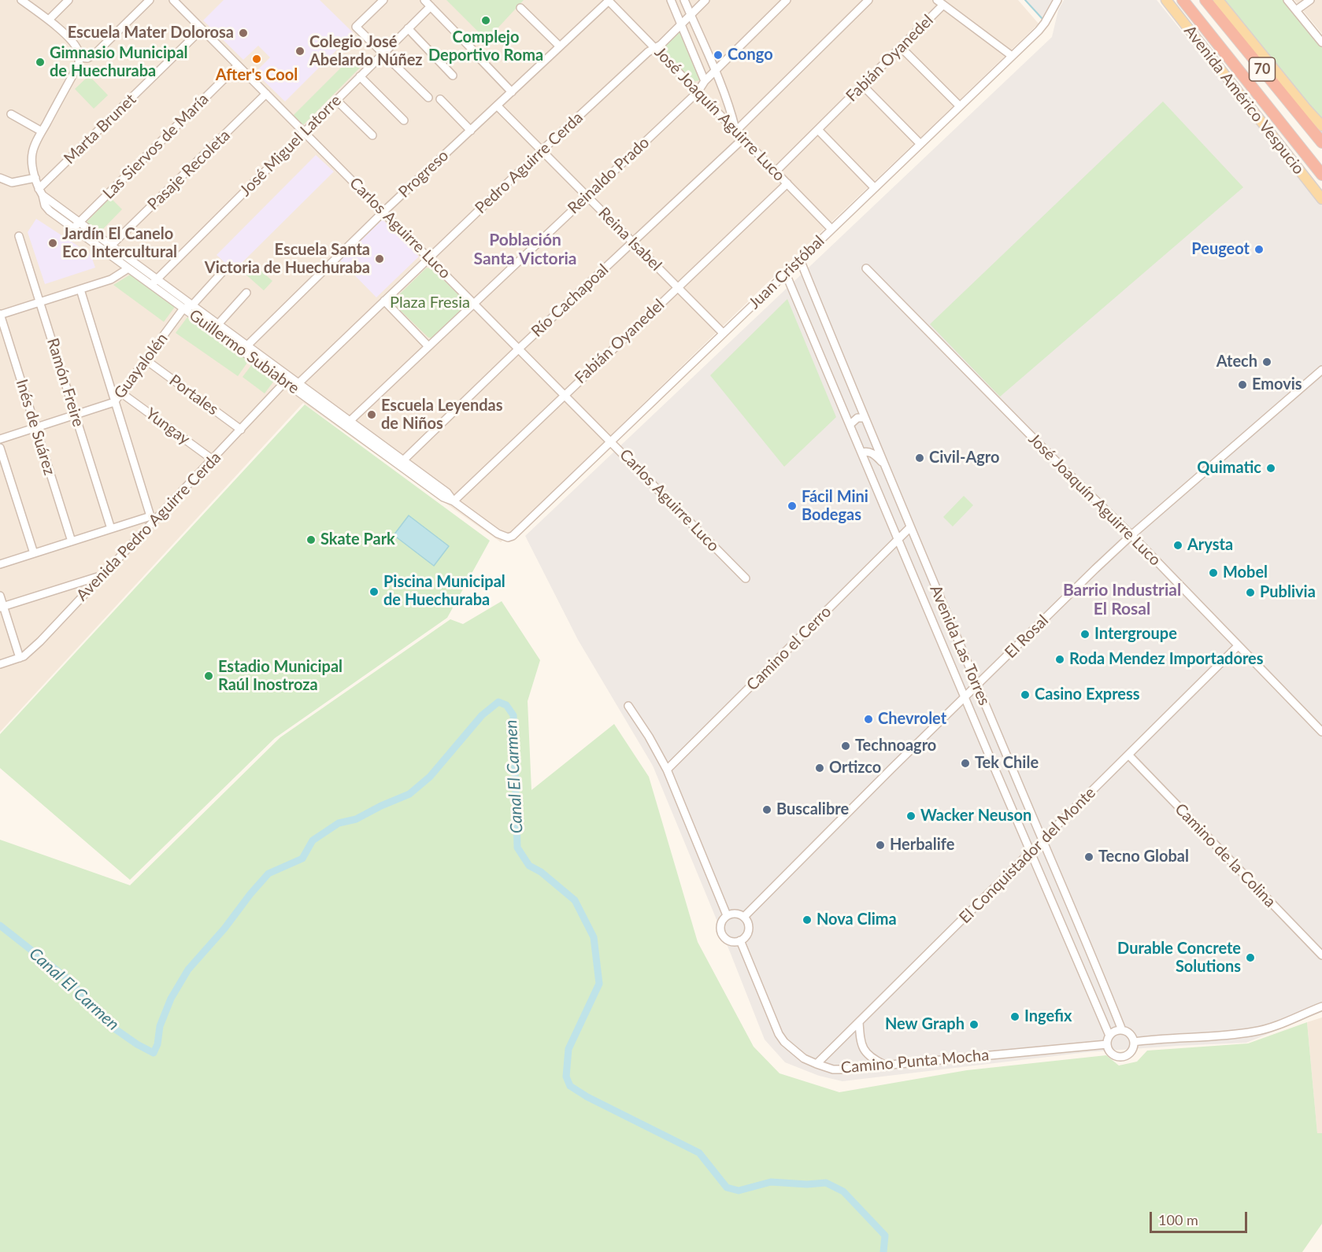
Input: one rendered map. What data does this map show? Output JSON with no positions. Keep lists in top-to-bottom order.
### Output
{
  "streets": {
    "highway": ["70"],
    "main road": ["Avenida Américo Vespucio"],
    "street": [
      "Fabián Oyanedel",
      "José Joaquín Aguirre Luco",
      "Marta Brunet",
      "José Miguel Latorre",
      "Las Siervos de María",
      "Pedro Aguirre Cerda",
      "Pasaje Recoleta",
      "Progreso",
      "Reinaldo Prado",
      "Carlos Aguirre Luco",
      "Reina Isabel",
      "Juan Cristóbal",
      "Río Cachapoal",
      "Guillermo Subiabre",
      "Guayalolén",
      "Ramón Freire",
      "Portales",
      "Yungay",
      "Inés de Suárez",
      "Avenida Pedro Aguirre Cerda",
      "El Rosal",
      "Avenida Las Torres",
      "Camino el Cerro",
      "El Conquistador del Monte",
      "Camino de la Colina",
      "Camino Punta Mocha"
    ]
  },
  "crossings": [
    ["Fabián Oyanedel", "José Joaquín Aguirre Luco"],
    ["Fabián Oyanedel", "Carlos Aguirre Luco"],
    ["Fabián Oyanedel", "Reina Isabel"],
    ["Fabián Oyanedel", "Guillermo Subiabre"],
    ["José Joaquín Aguirre Luco", "Pedro Aguirre Cerda"],
    ["José Joaquín Aguirre Luco", "Progreso"],
    ["José Joaquín Aguirre Luco", "Reinaldo Prado"],
    ["José Joaquín Aguirre Luco", "Juan Cristóbal"],
    ["José Joaquín Aguirre Luco", "Río Cachapoal"],
    ["José Joaquín Aguirre Luco", "El Rosal"],
    ["José Joaquín Aguirre Luco", "El Conquistador del Monte"],
    ["Marta Brunet", "Carlos Aguirre Luco"],
    ["Marta Brunet", "Guillermo Subiabre"],
    ["José Miguel Latorre", "Carlos Aguirre Luco"],
    ["José Miguel Latorre", "Guillermo Subiabre"],
    ["Las Siervos de María", "Carlos Aguirre Luco"],
    ["Las Siervos de María", "Guillermo Subiabre"],
    ["Pedro Aguirre Cerda", "Carlos Aguirre Luco"],
    ["Pedro Aguirre Cerda", "Reina Isabel"],
    ["Pedro Aguirre Cerda", "Guillermo Subiabre"],
    ["Pasaje Recoleta", "Carlos Aguirre Luco"],
    ["Pasaje Recoleta", "Guillermo Subiabre"],
    ["Progreso", "Carlos Aguirre Luco"],
    ["Progreso", "Reina Isabel"],
    ["Progreso", "Guillermo Subiabre"],
    ["Reinaldo Prado", "Carlos Aguirre Luco"],
    ["Reinaldo Prado", "Reina Isabel"],
    ["Reinaldo Prado", "Guillermo Subiabre"],
    ["Carlos Aguirre Luco", "Juan Cristóbal"],
    ["Carlos Aguirre Luco", "Río Cachapoal"],
    ["Reina Isabel", "Juan Cristóbal"],
    ["Reina Isabel", "Río Cachapoal"],
    ["Juan Cristóbal", "Guillermo Subiabre"],
    ["Juan Cristóbal", "Avenida Las Torres"],
    ["Río Cachapoal", "Guillermo Subiabre"],
    ["Guillermo Subiabre", "Guayalolén"],
    ["Guillermo Subiabre", "Avenida Pedro Aguirre Cerda"],
    ["Guayalolén", "Ramón Freire"],
    ["Guayalolén", "Portales"],
    ["Guayalolén", "Yungay"],
    ["Guayalolén", "Inés de Suárez"],
    ["Portales", "Avenida Pedro Aguirre Cerda"],
    ["Yungay", "Avenida Pedro Aguirre Cerda"],
    ["El Rosal", "Avenida Las Torres"],
    ["El Rosal", "Camino Punta Mocha"],
    ["Avenida Las Torres", "Camino el Cerro"],
    ["Avenida Las Torres", "El Conquistador del Monte"],
    ["Avenida Las Torres", "Camino Punta Mocha"],
    ["El Conquistador del Monte", "Camino de la Colina"],
    ["El Conquistador del Monte", "Camino Punta Mocha"]
  ],
  "districts": ["Población Santa Victoria", "Barrio Industrial El Rosal"],
  "water": ["Canal El Carmen"],
  "parks": ["Plaza Fresia"],
  "places": [
    "Complejo Deportivo Roma",
    "Escuela Mater Dolorosa",
    "Colegio José Abelardo Núñez",
    "Congo",
    "After's Cool",
    "Gimnasio Municipal de Huechuraba",
    "Jardín El Canelo Eco Intercultural",
    "Peugeot",
    "Escuela Santa Victoria de Huechuraba",
    "Atech",
    "Emovis",
    "Escuela Leyendas de Niños",
    "Civil-Agro",
    "Quimatic",
    "Fácil Mini Bodegas",
    "Skate Park",
    "Arysta",
    "Mobel",
    "Piscina Municipal de Huechuraba",
    "Publivia",
    "Intergroupe",
    "Roda Mendez Importadores",
    "Estadio Municipal Raúl Inostroza",
    "Casino Express",
    "Chevrolet",
    "Technoagro",
    "Tek Chile",
    "Ortizco",
    "Buscalibre",
    "Wacker Neuson",
    "Herbalife",
    "Tecno Global",
    "Nova Clima",
    "Durable Concrete Solutions",
    "Ingefix",
    "New Graph"
  ],
  "scale_bar": "100 m"
}
